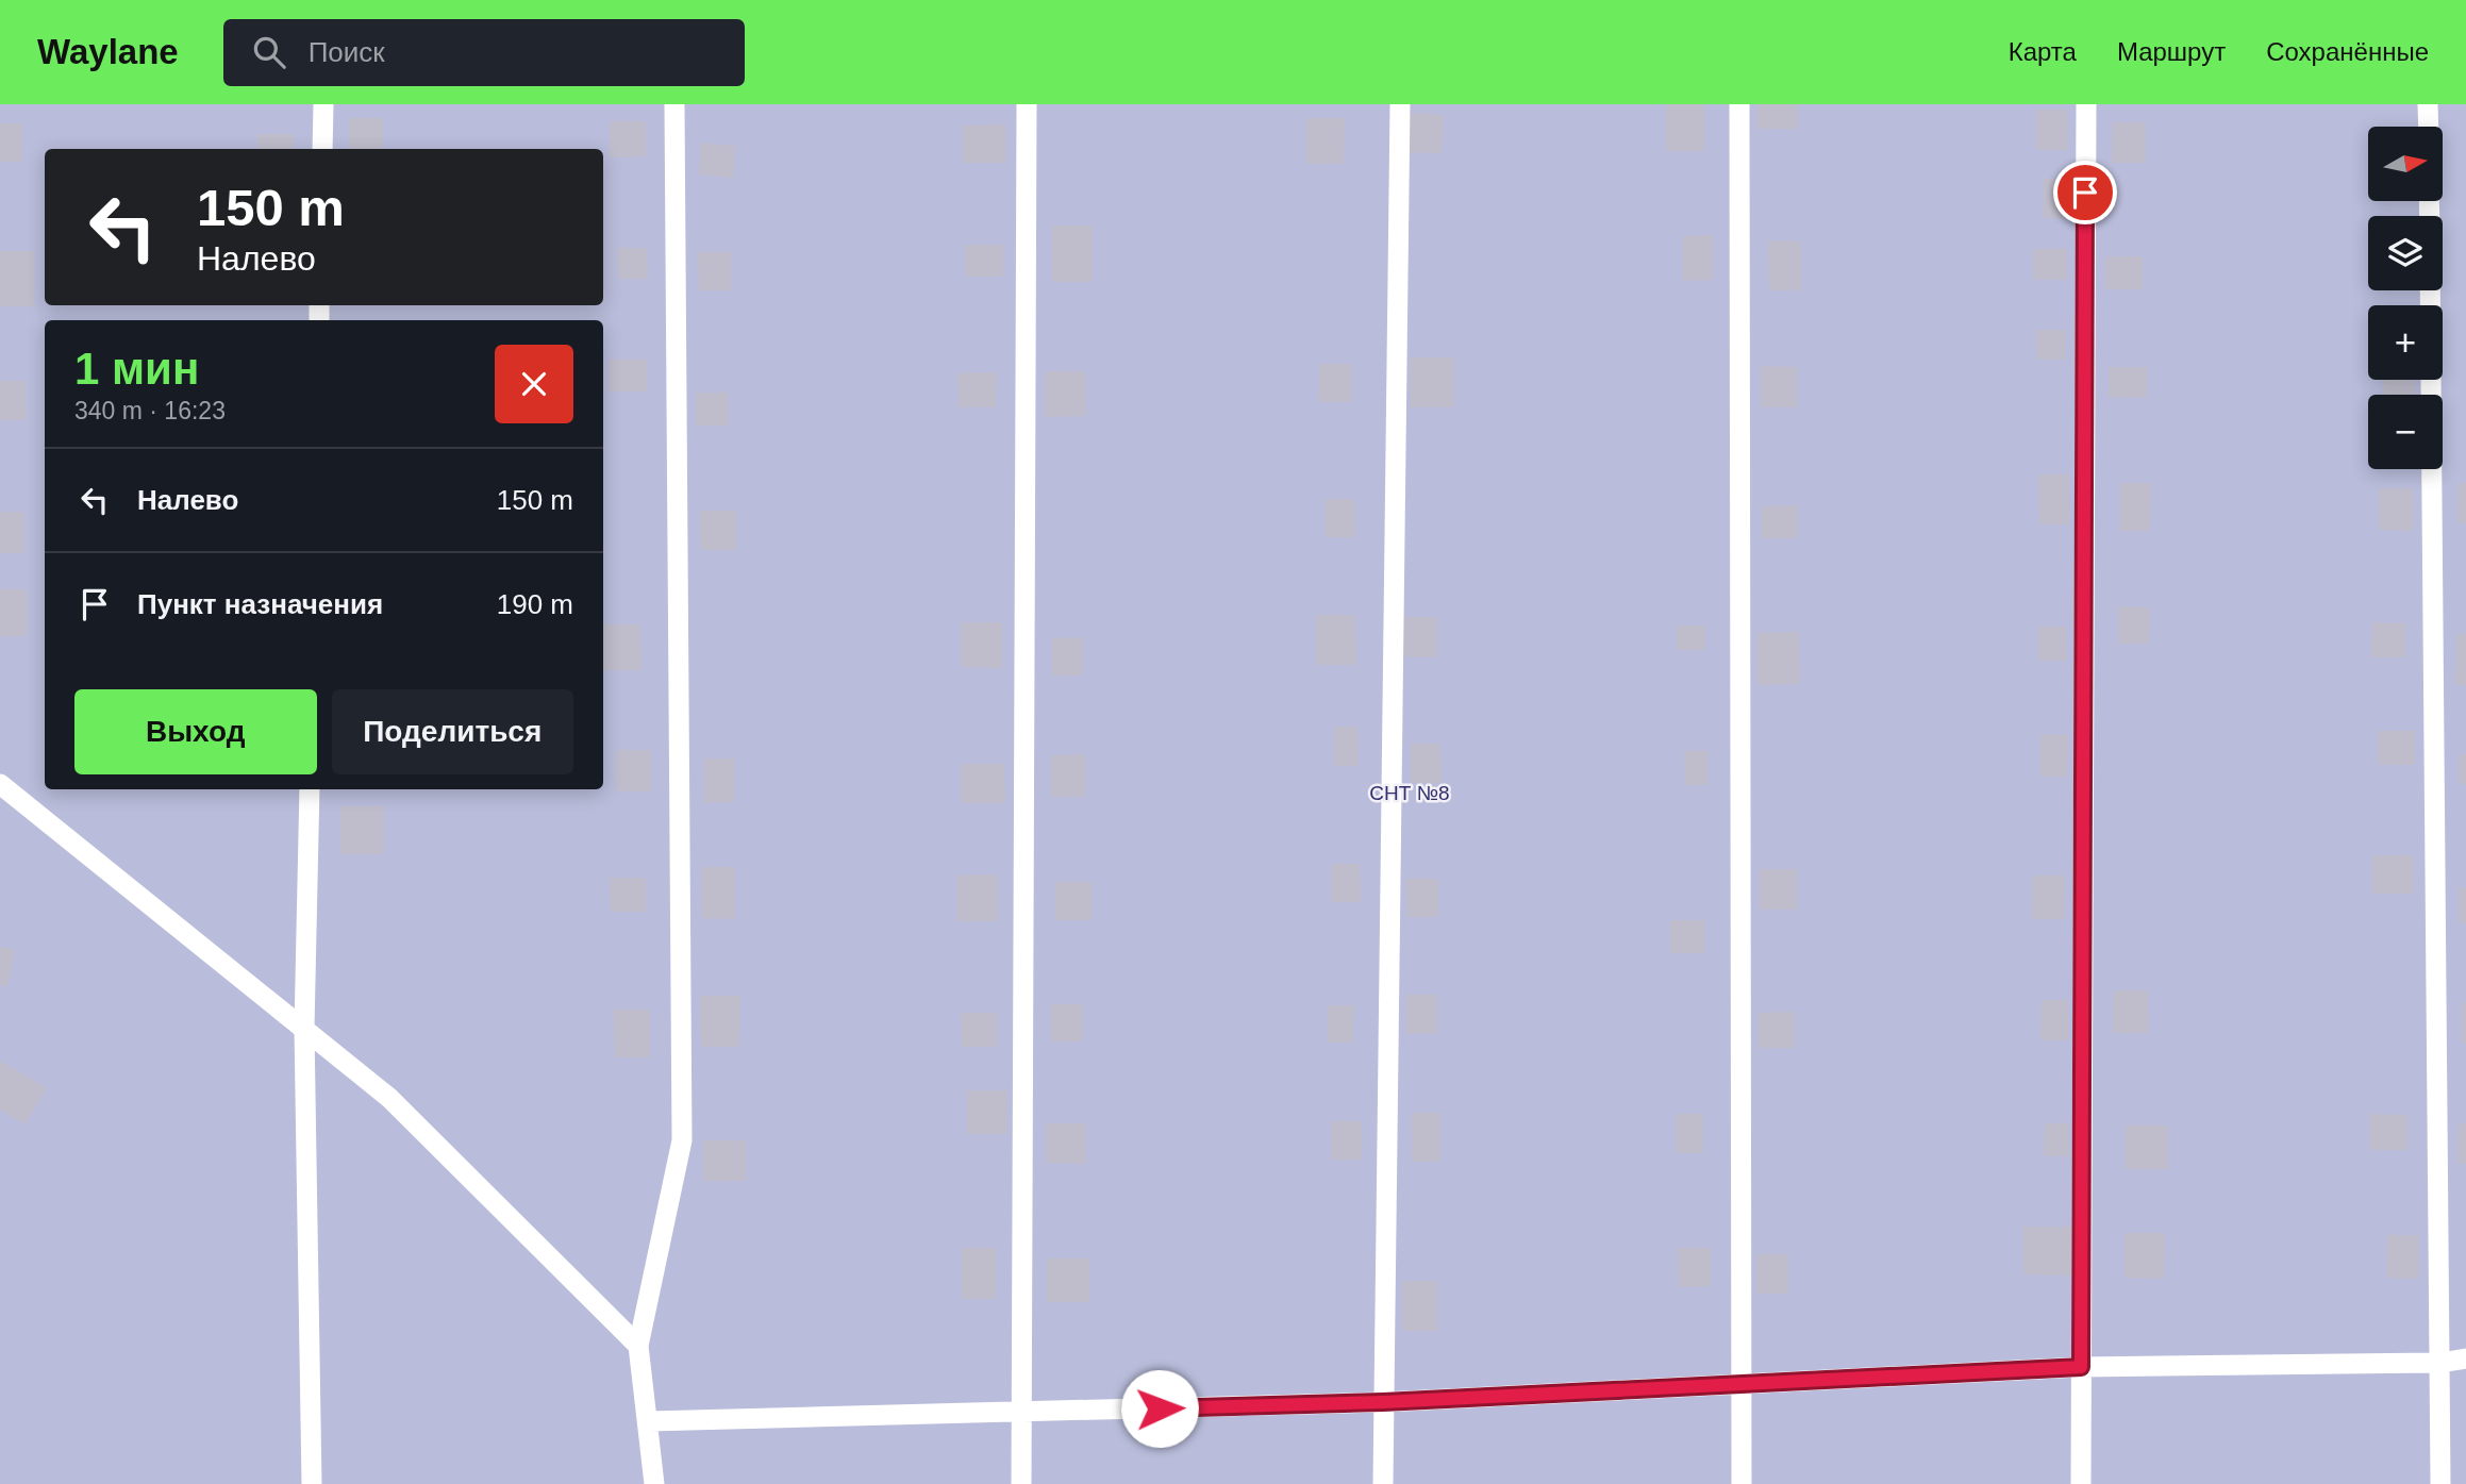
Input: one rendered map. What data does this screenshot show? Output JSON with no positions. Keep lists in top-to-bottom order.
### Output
{
  "parks": ["СНТ №8"],
  "north": "right",
  "page": {
    "header": "Waylane",
    "search": "Поиск",
    "nav": ["Карта", "Маршрут", "Сохранённые"],
    "map_buttons": ["+", "−"],
    "turn": ["150 m", "Налево"],
    "heading": ["1 мин", "340 m · 16:23"],
    "list": [
      {
        "name": "Налево",
        "value": "150 m"
      },
      {
        "name": "Пункт назначения",
        "value": "190 m"
      }
    ],
    "buttons": ["Выход", "Поделиться"]
  }
}
